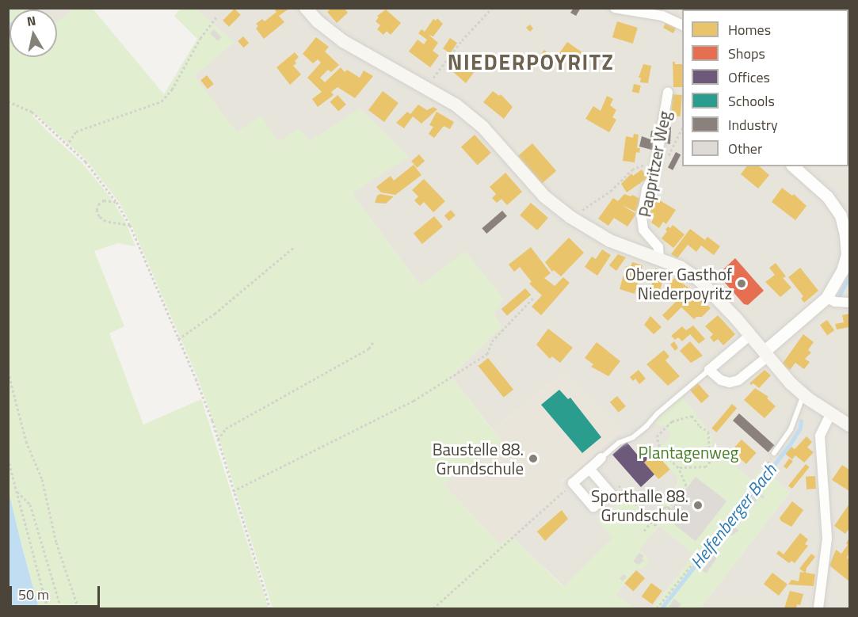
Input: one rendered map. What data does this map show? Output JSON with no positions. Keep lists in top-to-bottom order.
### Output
{
  "streets": {
    "street": ["Pappritzer Weg"]
  },
  "districts": ["NIEDERPOYRITZ"],
  "water": ["Helfenberger Bach"],
  "parks": ["Plantagenweg"],
  "places": ["Oberer Gasthof Niederpoyritz", "Baustelle 88. Grundschule", "Sporthalle 88. Grundschule"],
  "legend": [
    "Homes",
    "Shops",
    "Offices",
    "Schools",
    "Industry",
    "Other"
  ],
  "scale_bar": "50 m",
  "north": "top"
}
